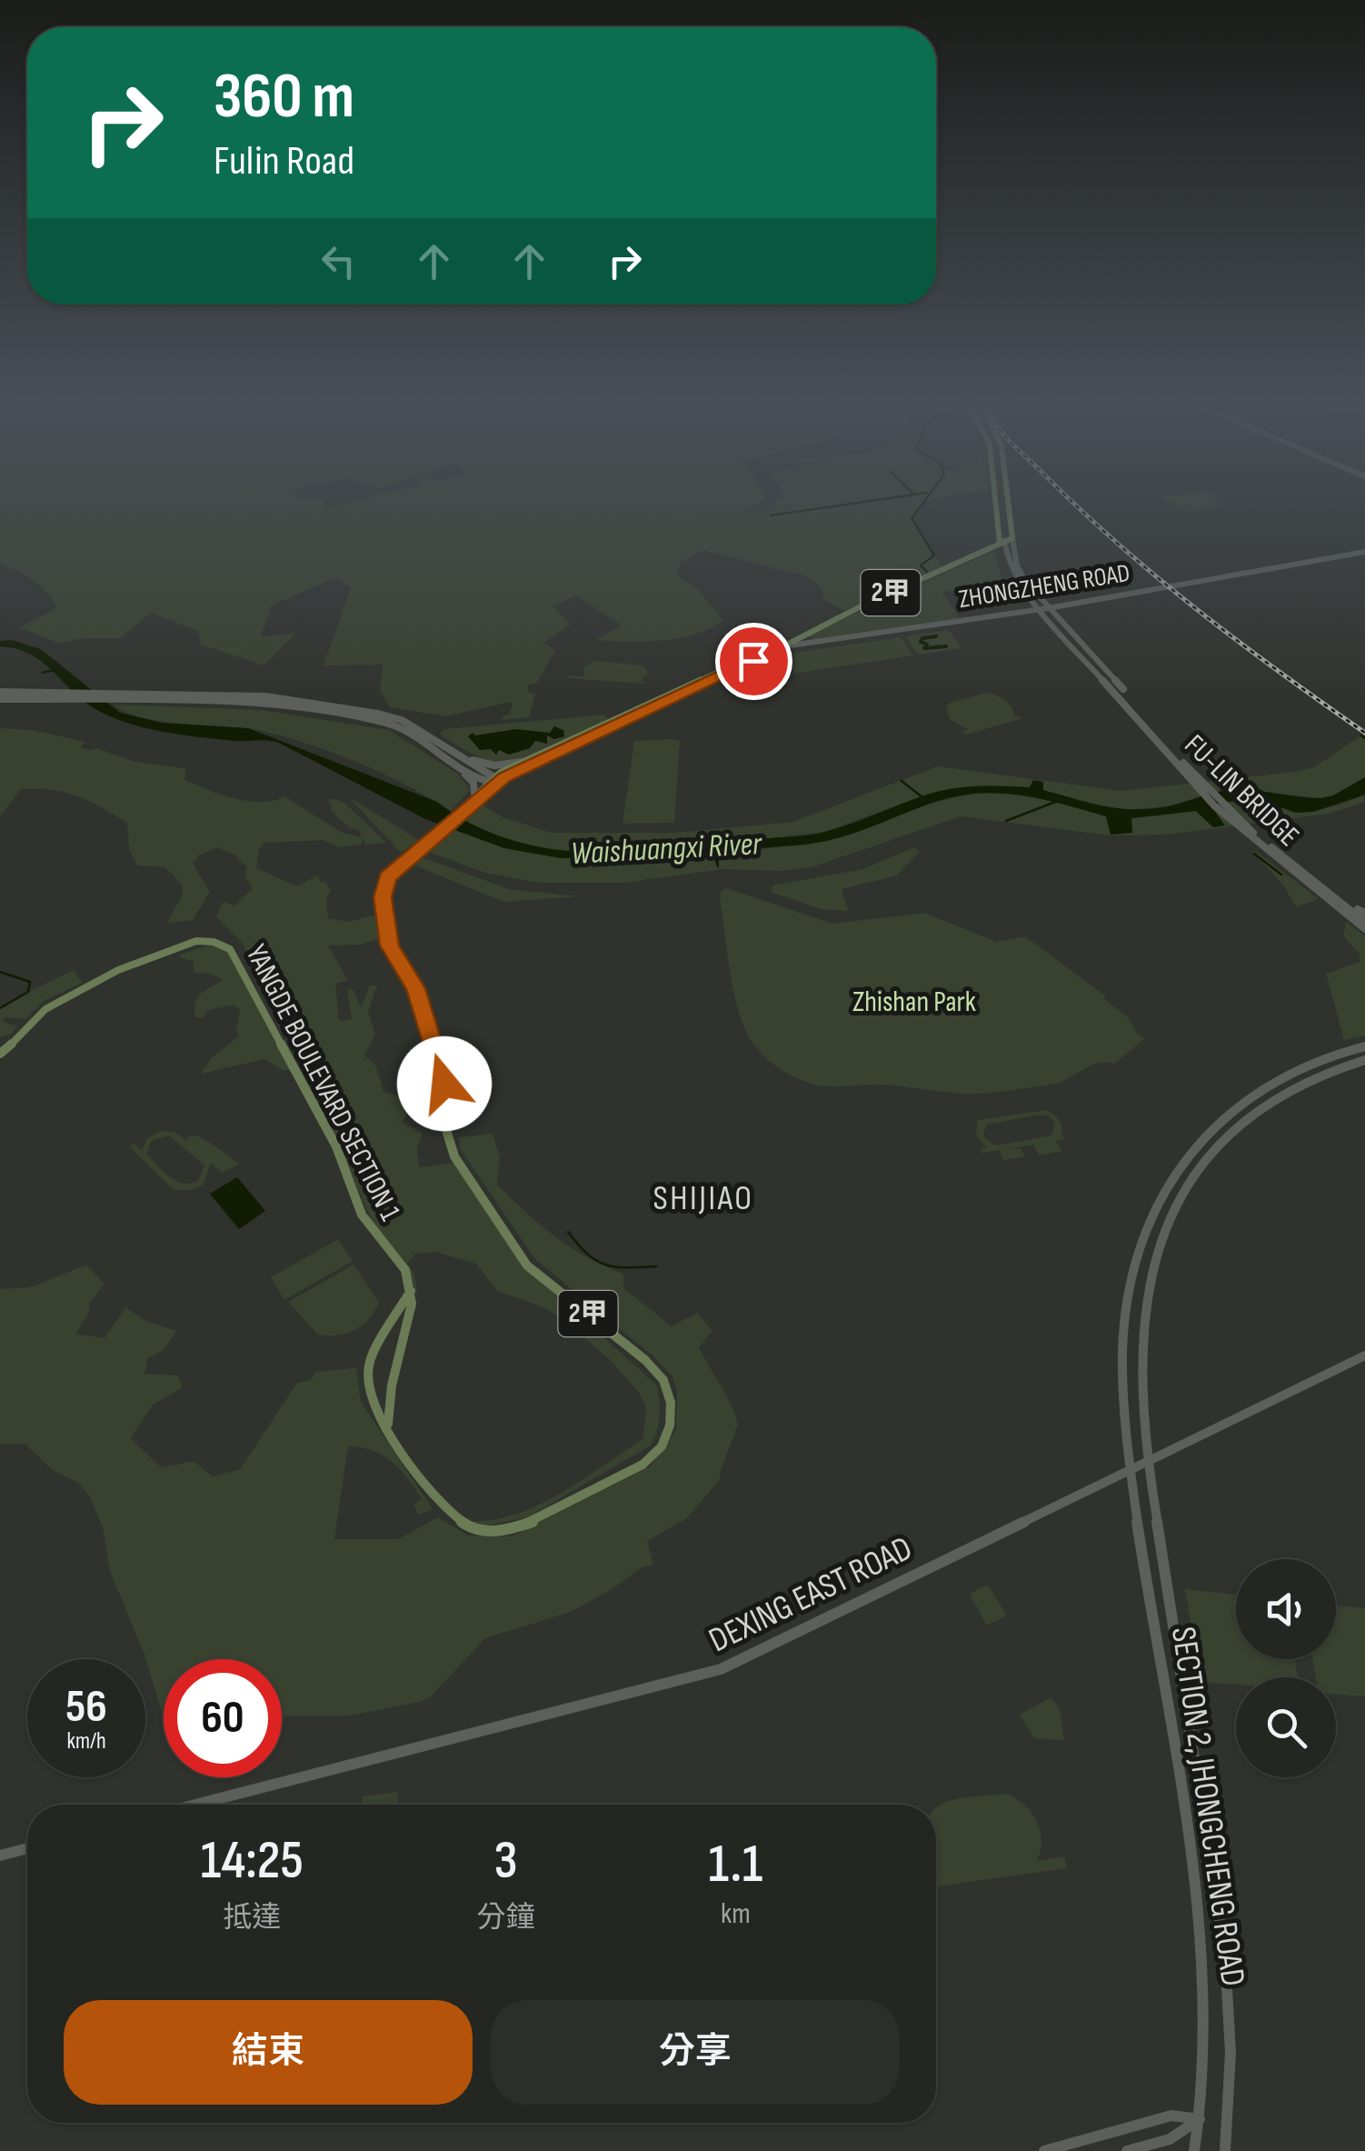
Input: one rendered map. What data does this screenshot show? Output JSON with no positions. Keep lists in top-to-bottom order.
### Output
{
  "streets": {
    "main road": [
      "ZHONGZHENG ROAD",
      "2甲",
      "FU-LIN BRIDGE",
      "YANGDE BOULEVARD SECTION 1",
      "SECTION 2, JHONGCHENG ROAD"
    ],
    "street": ["DEXING EAST ROAD"]
  },
  "crossings": [
    ["ZHONGZHENG ROAD", "2甲"],
    ["ZHONGZHENG ROAD", "FU-LIN BRIDGE"],
    ["2甲", "YANGDE BOULEVARD SECTION 1"],
    ["DEXING EAST ROAD", "SECTION 2, JHONGCHENG ROAD"]
  ],
  "districts": ["SHIJIAO"],
  "water": ["Waishuangxi River"],
  "parks": ["Zhishan Park"],
  "page": {
    "turn": ["360 m", "Fulin Road"],
    "speed": "56 km/h",
    "limit": "60",
    "eta": [
      "14:25",
      "抵達",
      "3",
      "分鐘",
      "1.1",
      "km"
    ],
    "buttons": ["結束", "分享"]
  }
}
